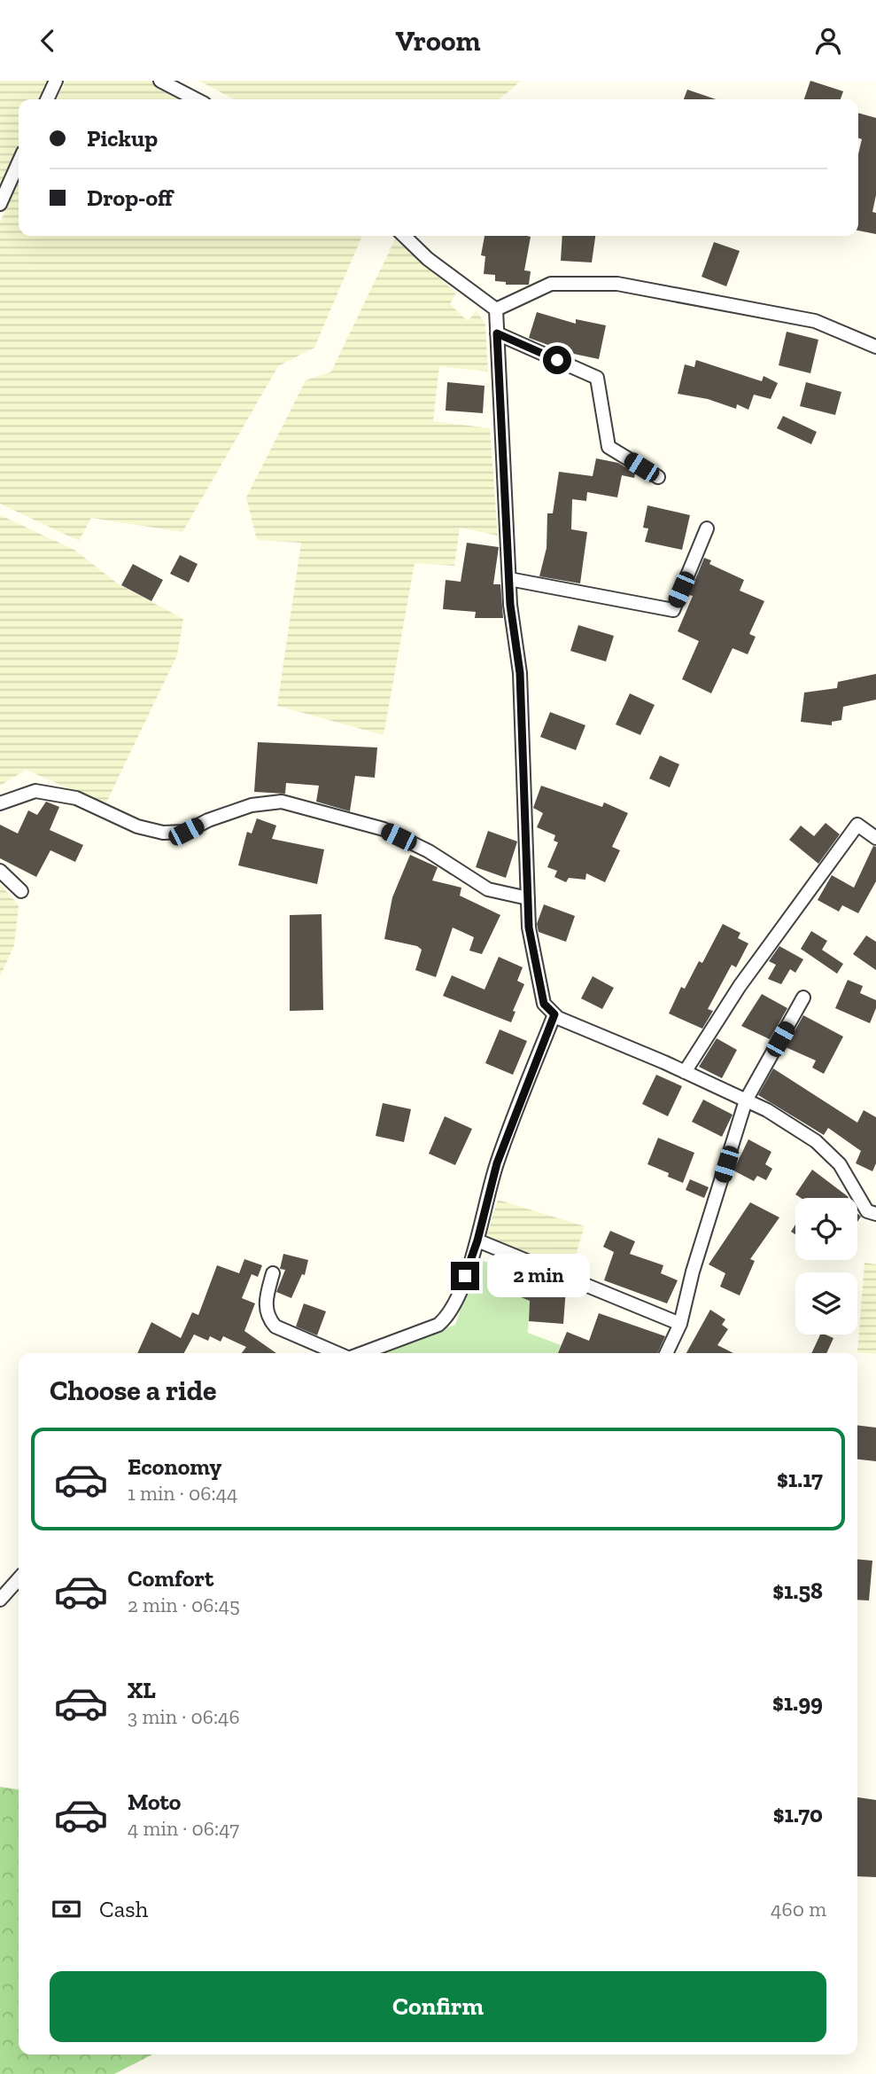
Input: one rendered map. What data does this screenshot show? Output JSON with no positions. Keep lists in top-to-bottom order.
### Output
{
  "page": {
    "header": "Vroom",
    "banner": ["Pickup", "Drop-off"],
    "bubble": "2 min",
    "heading": "Choose a ride",
    "list": [
      {
        "name": "Economy",
        "note": "1 min · 06:44",
        "value": "$1.17"
      },
      {
        "name": "Comfort",
        "note": "2 min · 06:45",
        "value": "$1.58"
      },
      {
        "name": "XL",
        "note": "3 min · 06:46",
        "value": "$1.99"
      },
      {
        "name": "Moto",
        "note": "4 min · 06:47",
        "value": "$1.70"
      }
    ],
    "pay": ["Cash", "460 m"],
    "buttons": "Confirm"
  }
}
